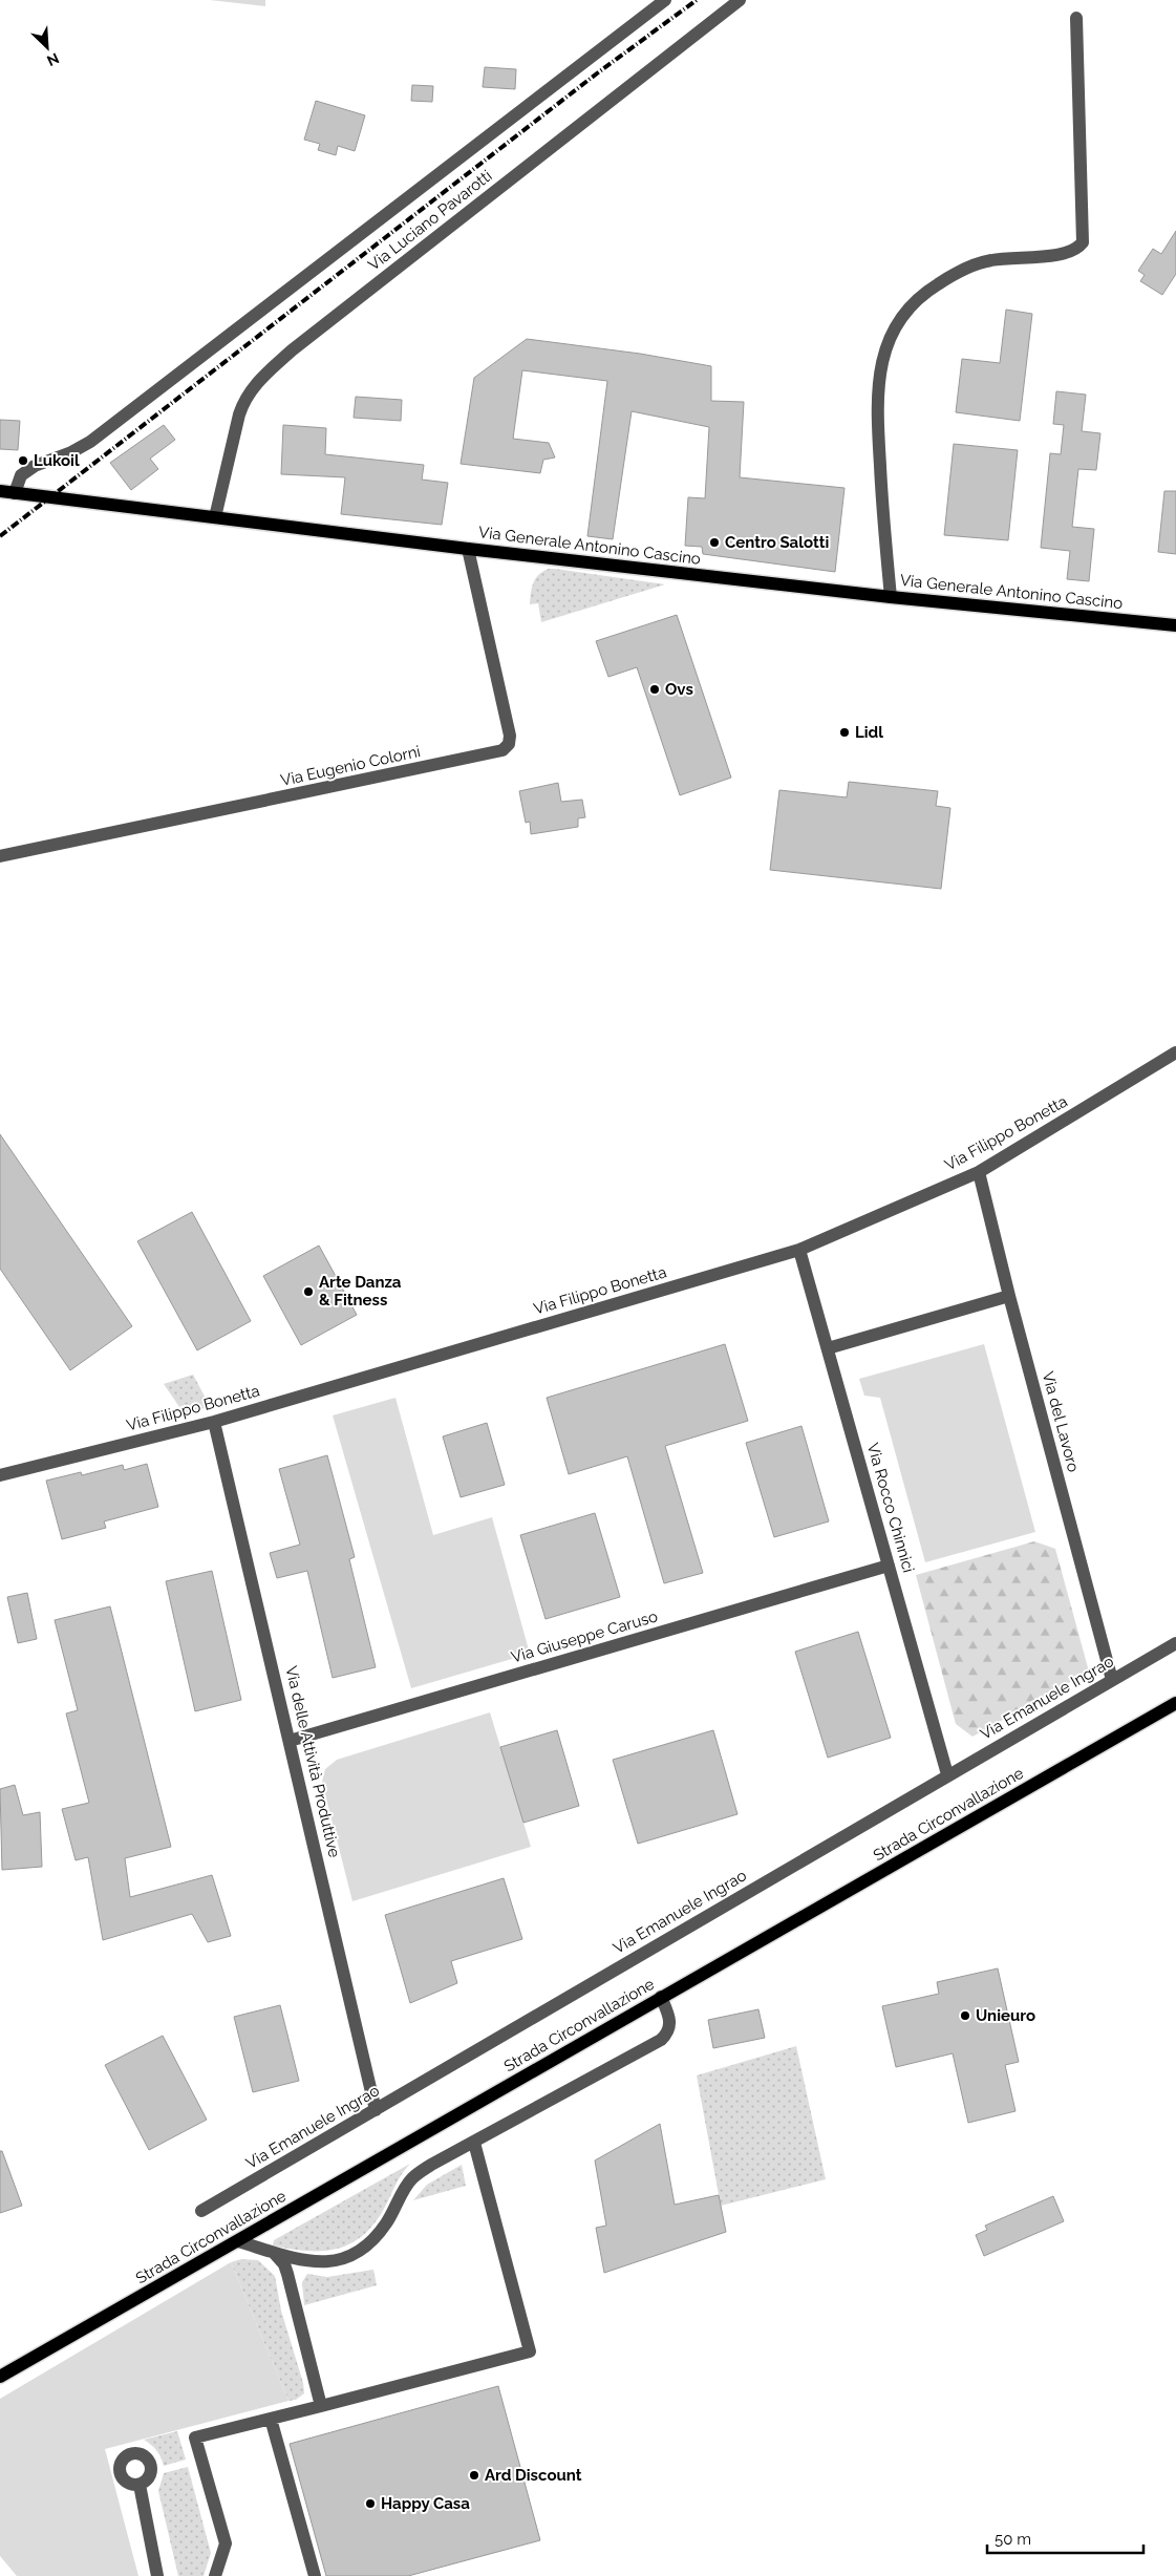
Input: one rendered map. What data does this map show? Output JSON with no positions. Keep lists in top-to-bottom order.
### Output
{
  "streets": {
    "main road": ["Via Generale Antonino Cascino", "Strada Circonvallazione"],
    "street": [
      "Via Luciano Pavarotti",
      "Via Eugenio Colorni",
      "Via Filippo Bonetta",
      "Via del Lavoro",
      "Via Rocco Chinnici",
      "Via Giuseppe Caruso",
      "Via Emanuele Ingrao",
      "Via delle Attività Produttive"
    ]
  },
  "crossings": [
    ["Via Luciano Pavarotti", "Via Generale Antonino Cascino"],
    ["Via Generale Antonino Cascino", "Via Eugenio Colorni"],
    ["Via Filippo Bonetta", "Via del Lavoro"],
    ["Via Filippo Bonetta", "Via Rocco Chinnici"],
    ["Via Filippo Bonetta", "Via delle Attività Produttive"],
    ["Via del Lavoro", "Via Emanuele Ingrao"],
    ["Via Rocco Chinnici", "Via Giuseppe Caruso"],
    ["Via Rocco Chinnici", "Via Emanuele Ingrao"],
    ["Via Giuseppe Caruso", "Via delle Attività Produttive"],
    ["Via Emanuele Ingrao", "Via delle Attività Produttive"]
  ],
  "places": [
    "Lukoil",
    "Centro Salotti",
    "Ovs",
    "Lidl",
    "Arte Danza & Fitness",
    "Unieuro",
    "Ard Discount",
    "Happy Casa"
  ],
  "scale_bar": "50 m",
  "north": "bottom right"
}
